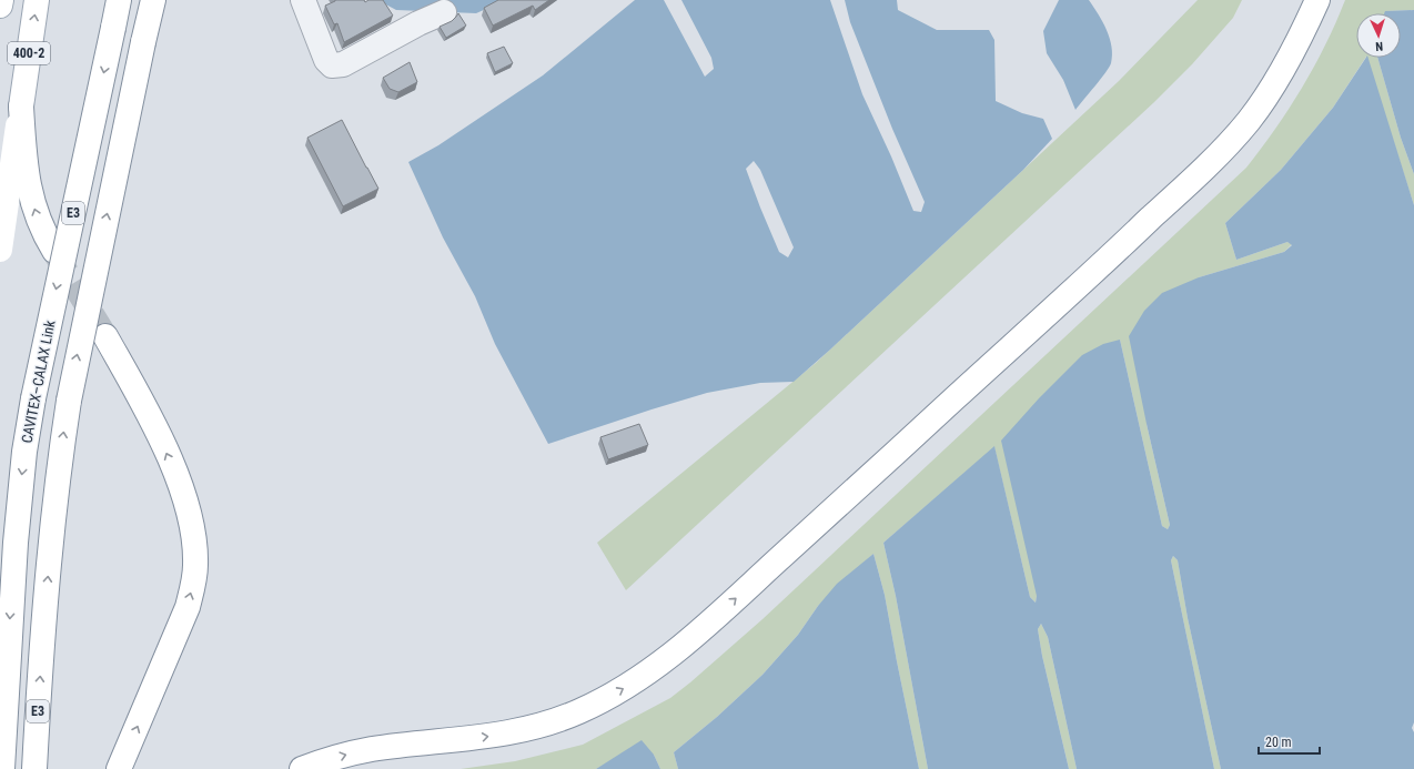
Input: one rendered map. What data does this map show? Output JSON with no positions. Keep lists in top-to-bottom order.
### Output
{
  "streets": {
    "main road": ["400-2", "E3", "CAVITEX–CALAX Link"]
  },
  "scale_bar": "20 m",
  "north": "bottom"
}
